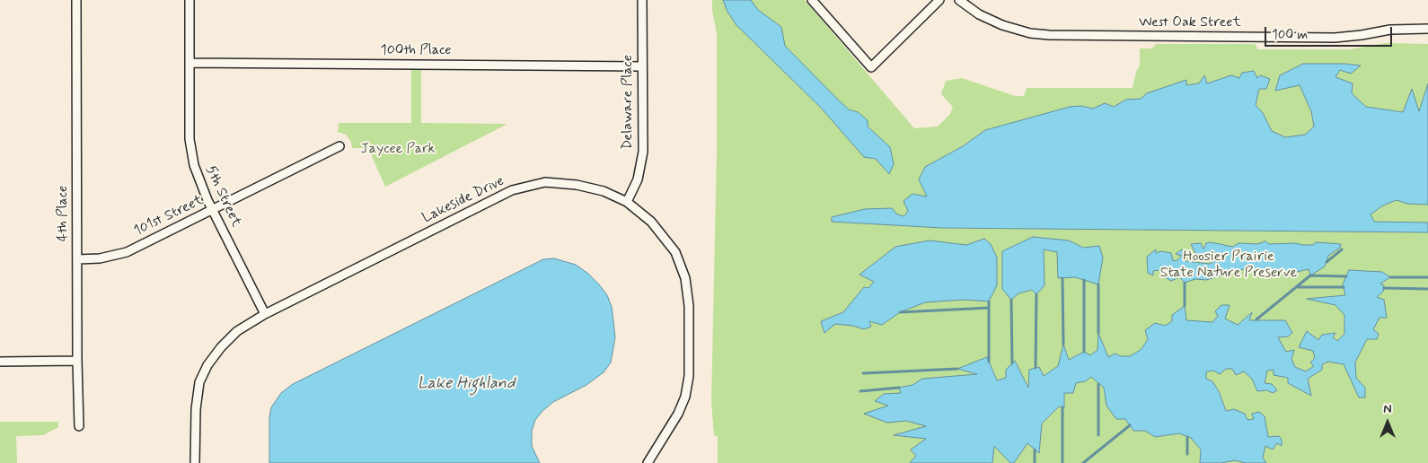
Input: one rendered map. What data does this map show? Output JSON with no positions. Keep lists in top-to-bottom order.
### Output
{
  "streets": {
    "street": [
      "West Oak Street",
      "100th Place",
      "Delaware Place",
      "5th Street",
      "Lakeside Drive",
      "4th Place",
      "101st Street"
    ]
  },
  "crossings": [
    ["100th Place", "Delaware Place"],
    ["100th Place", "5th Street"],
    ["Delaware Place", "Lakeside Drive"],
    ["5th Street", "Lakeside Drive"],
    ["5th Street", "101st Street"],
    ["4th Place", "101st Street"]
  ],
  "water": ["Lake Highland"],
  "parks": ["Jaycee Park", "Hoosier Prairie State Nature Preserve"],
  "scale_bar": "100 m",
  "north": "top"
}
